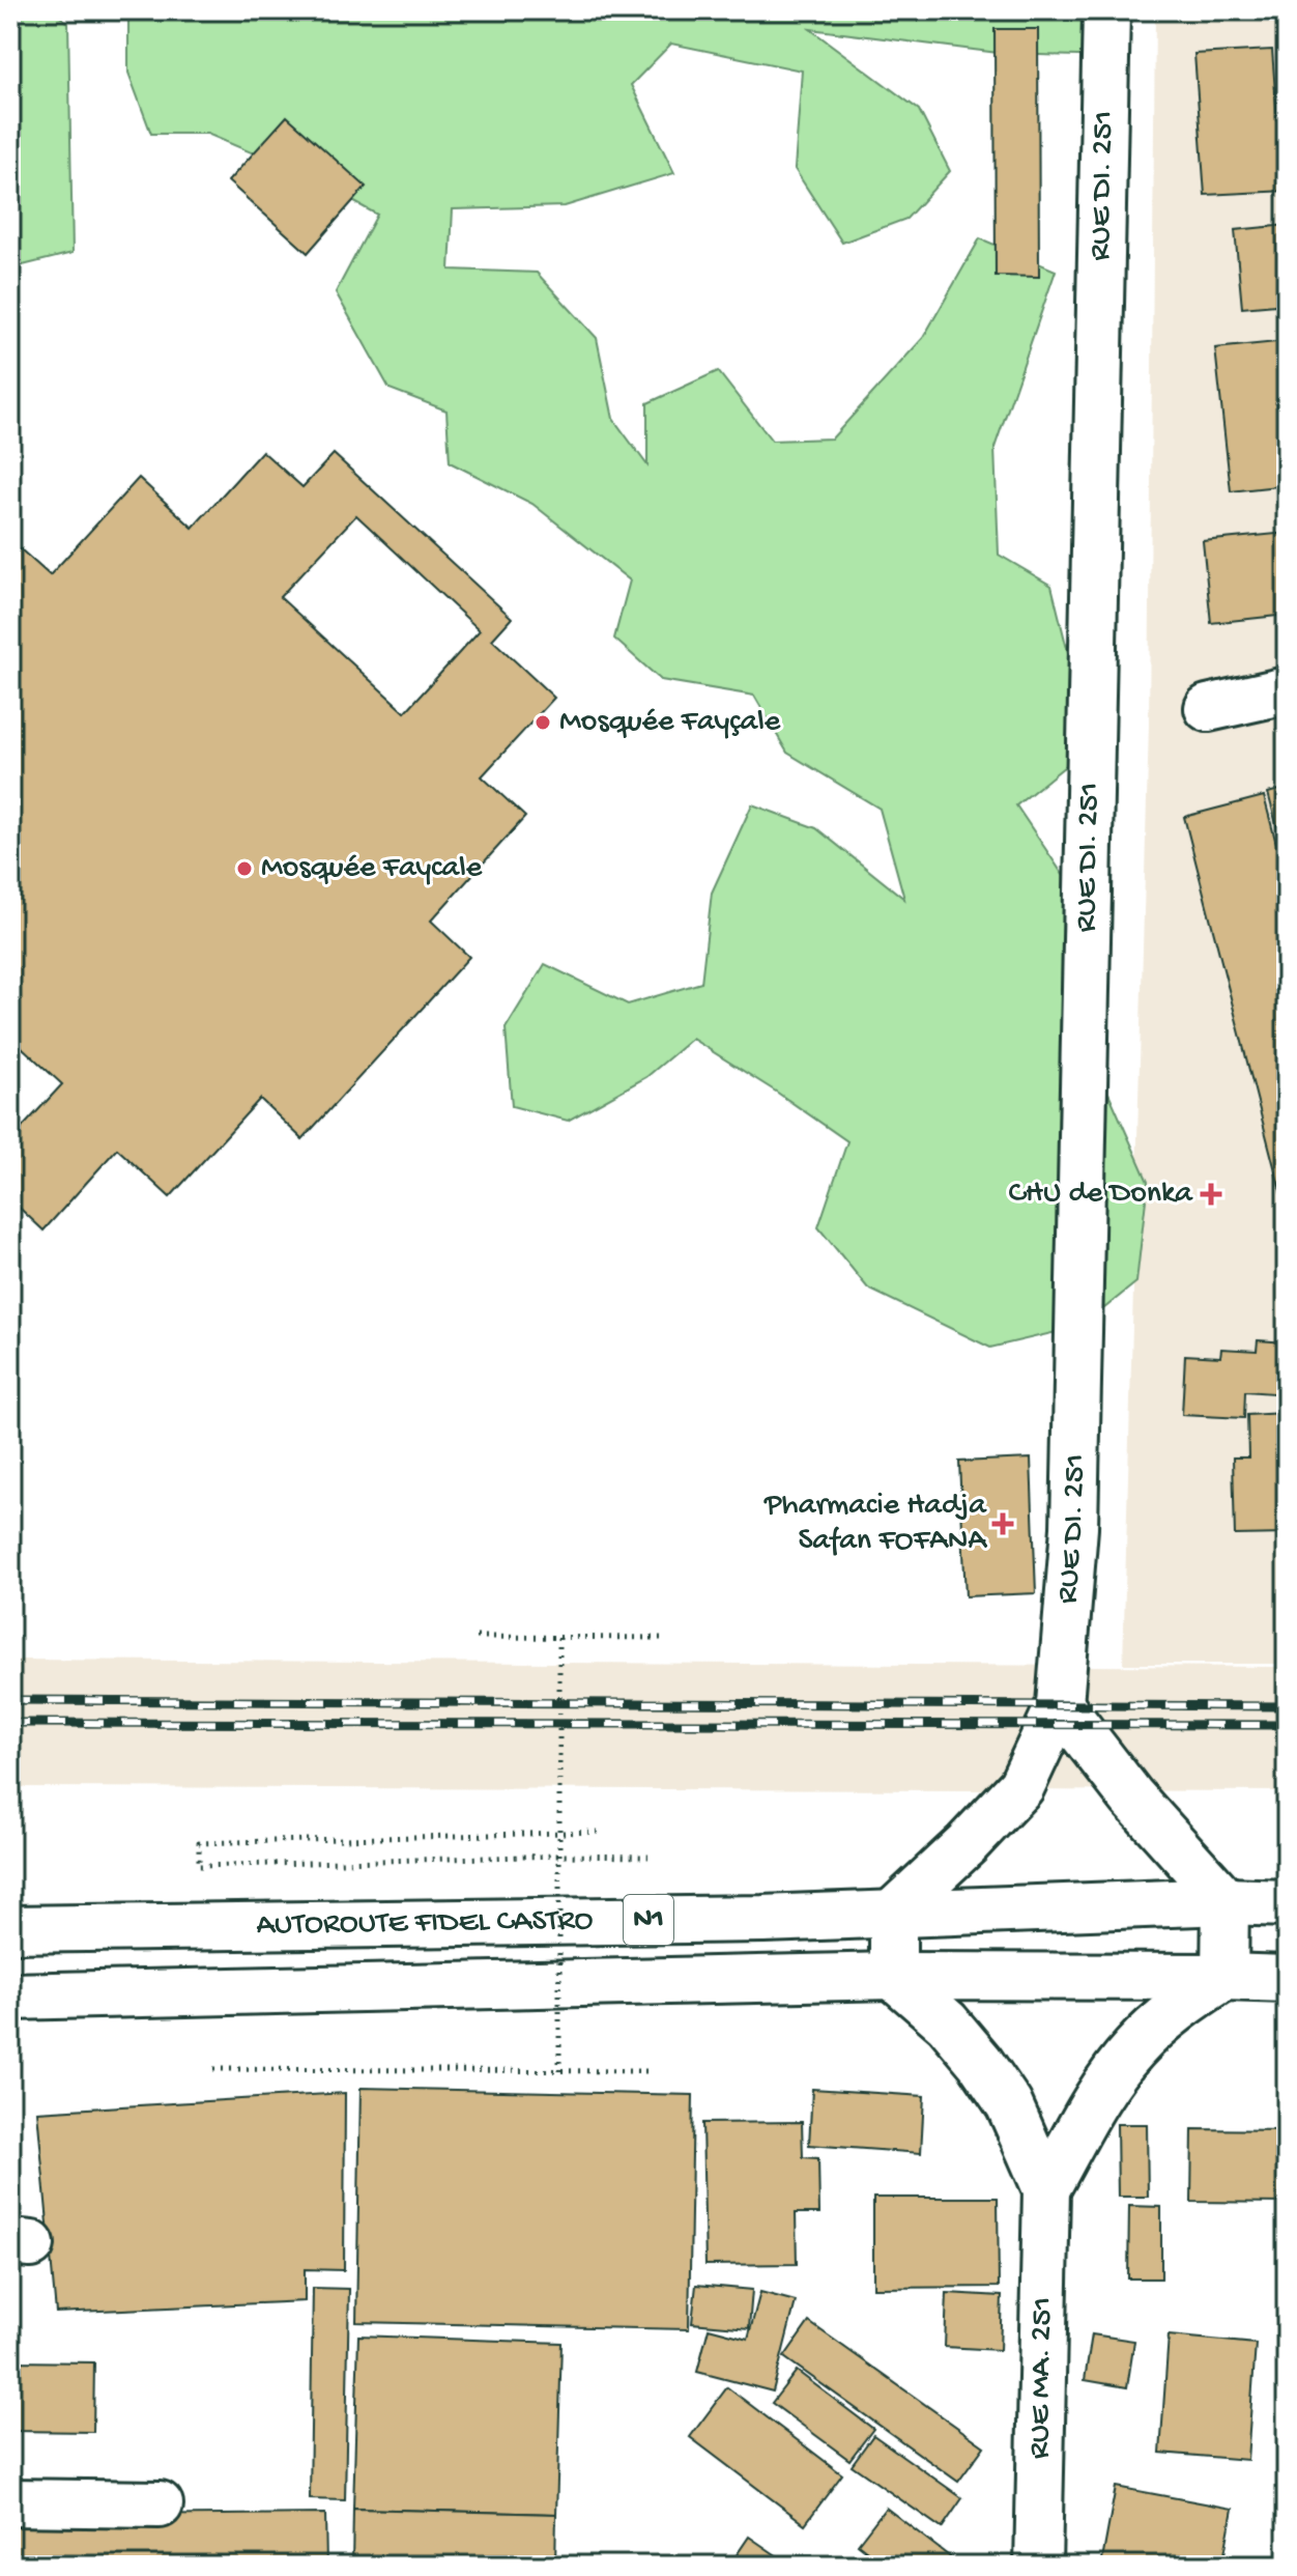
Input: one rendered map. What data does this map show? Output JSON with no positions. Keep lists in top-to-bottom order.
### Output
{
  "streets": {
    "main road": [
      "RUE DI. 251",
      "N1",
      "AUTOROUTE FIDEL CASTRO",
      "RUE MA. 251"
    ]
  },
  "places": {
    "other": ["Mosquée Fayçale", "Mosquée Faycale"],
    "health": ["CHU de Donka", "Pharmacie Hadja Safan FOFANA"]
  }
}
